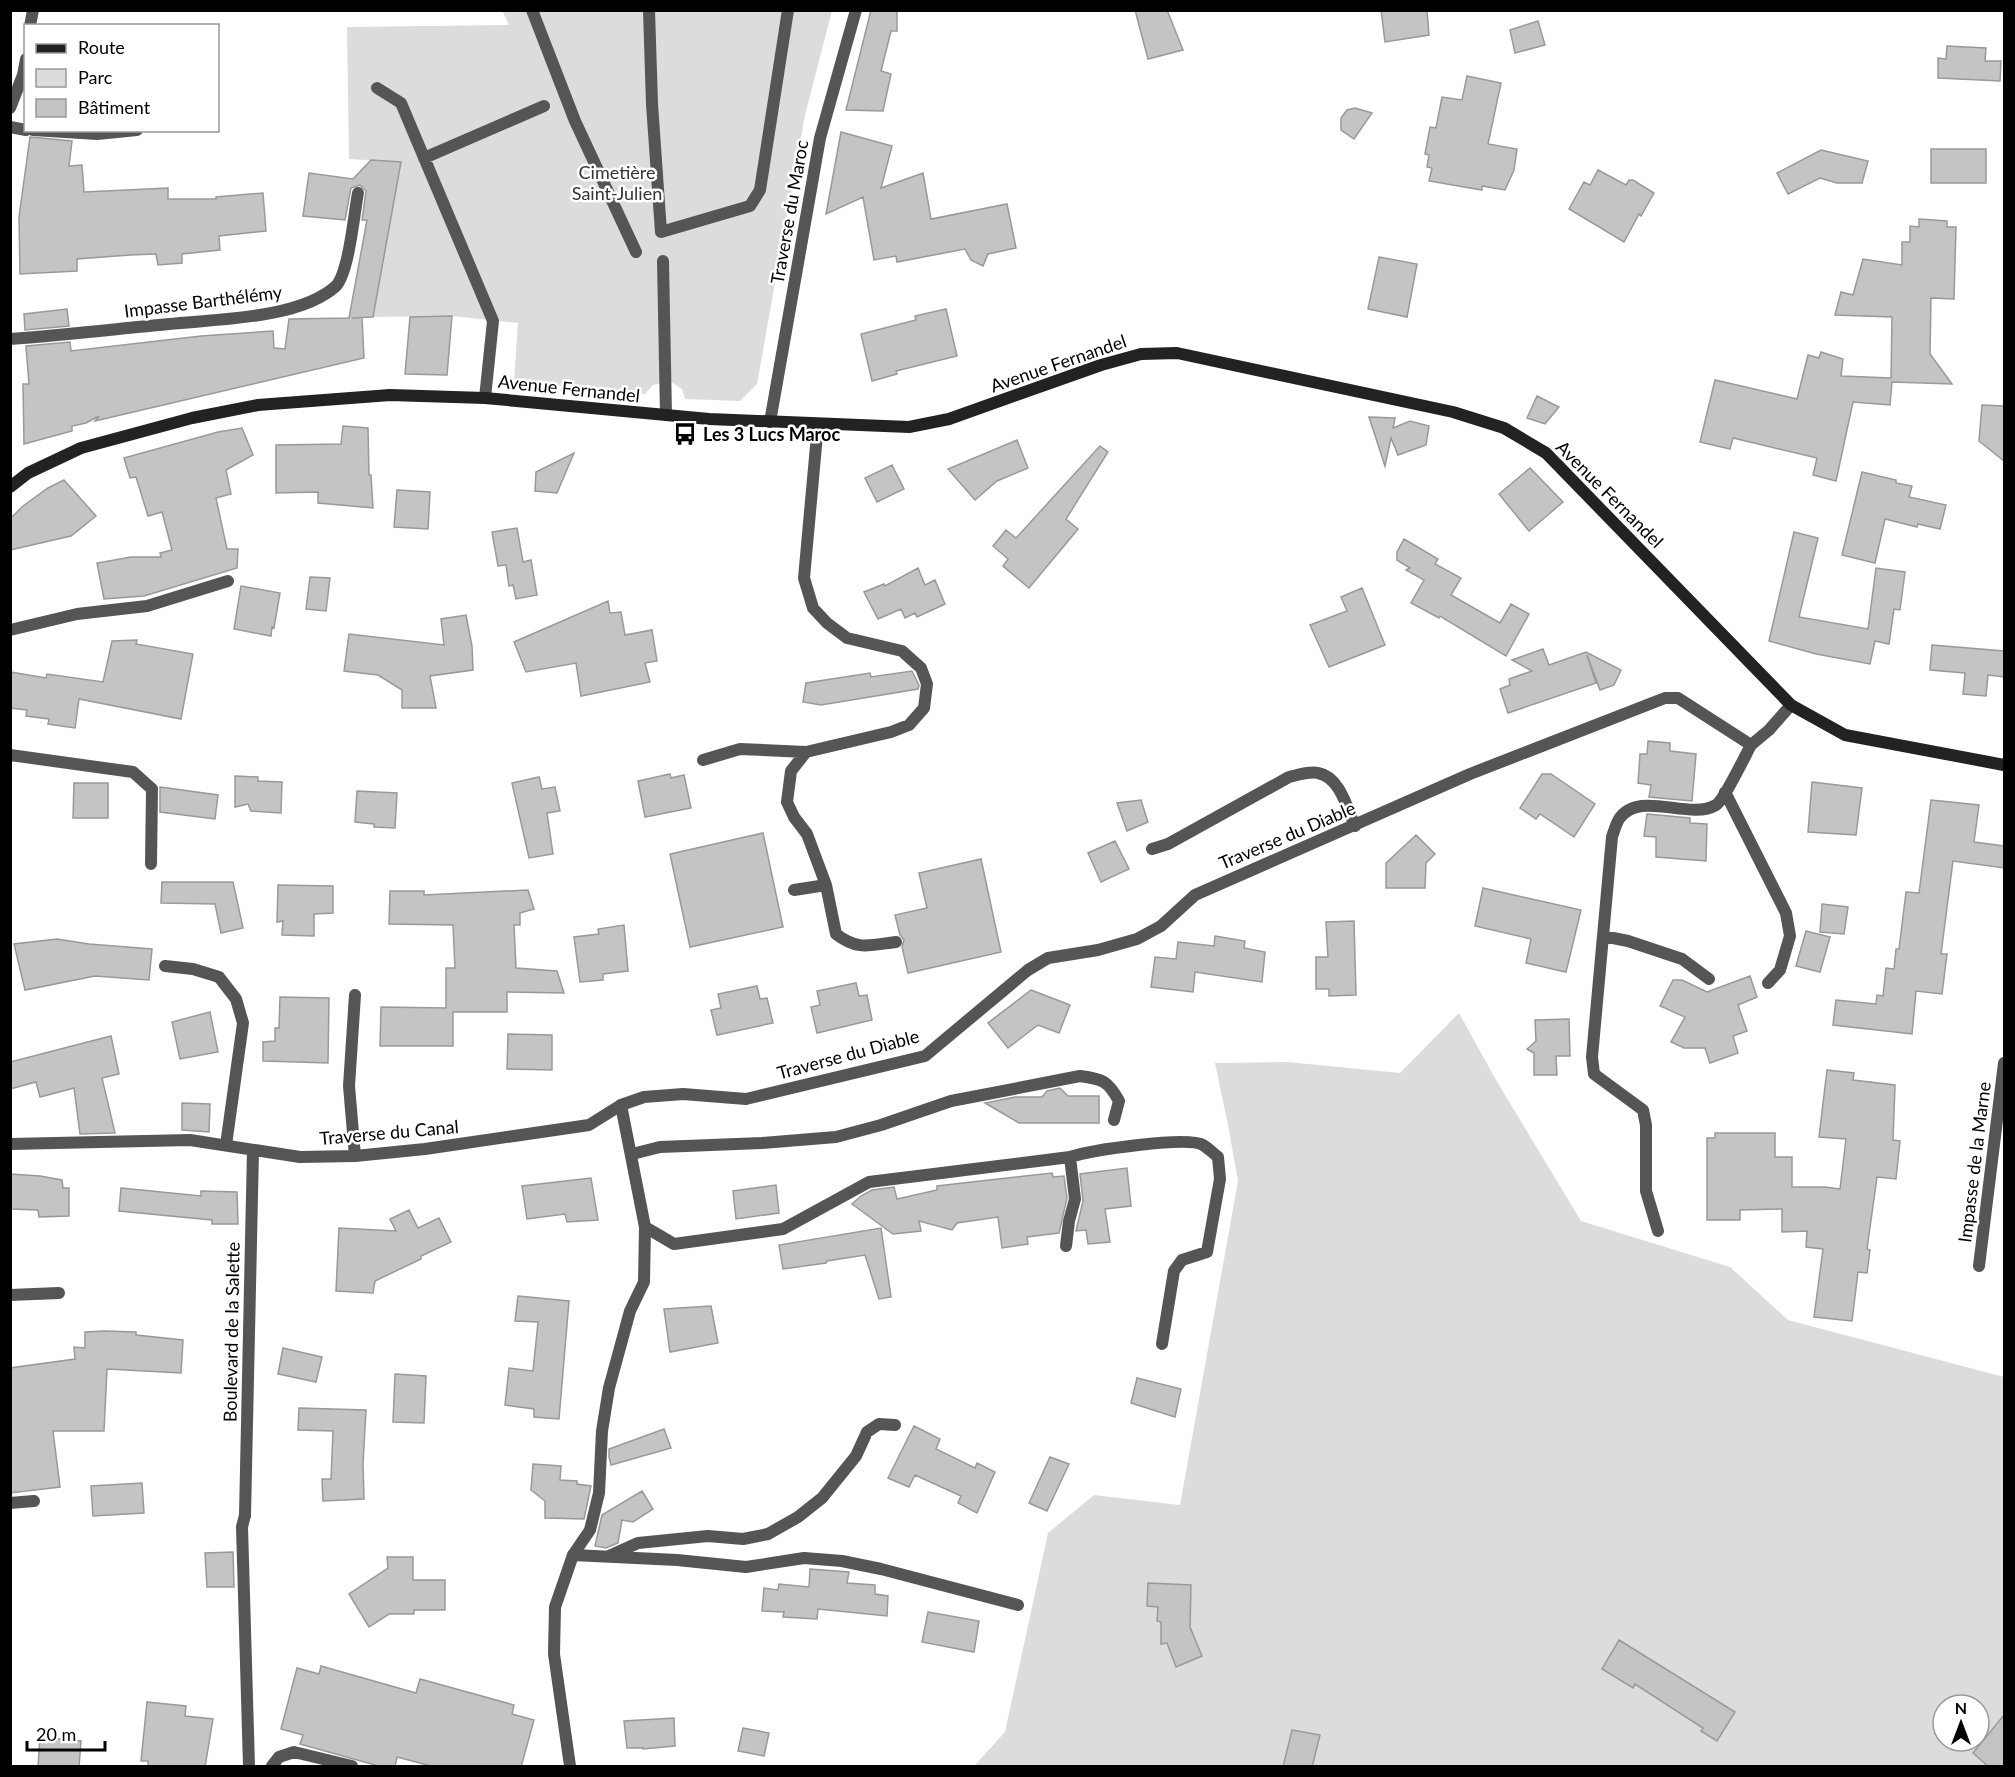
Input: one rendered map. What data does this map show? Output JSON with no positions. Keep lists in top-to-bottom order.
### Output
{
  "streets": {
    "main road": ["Avenue Fernandel"],
    "street": [
      "Traverse du Maroc",
      "Impasse Barthélémy",
      "Traverse du Diable",
      "Traverse du Canal",
      "Impasse de la Marne",
      "Boulevard de la Salette"
    ]
  },
  "crossings": [
    ["Traverse du Maroc", "Avenue Fernandel"],
    ["Traverse du Diable", "Traverse du Canal"],
    ["Traverse du Canal", "Boulevard de la Salette"]
  ],
  "parks": ["Cimetière Saint-Julien"],
  "places": {
    "bus stop": ["Les 3 Lucs Maroc"]
  },
  "legend": ["Route", "Parc", "Bâtiment"],
  "scale_bar": "20 m",
  "north": "top"
}
